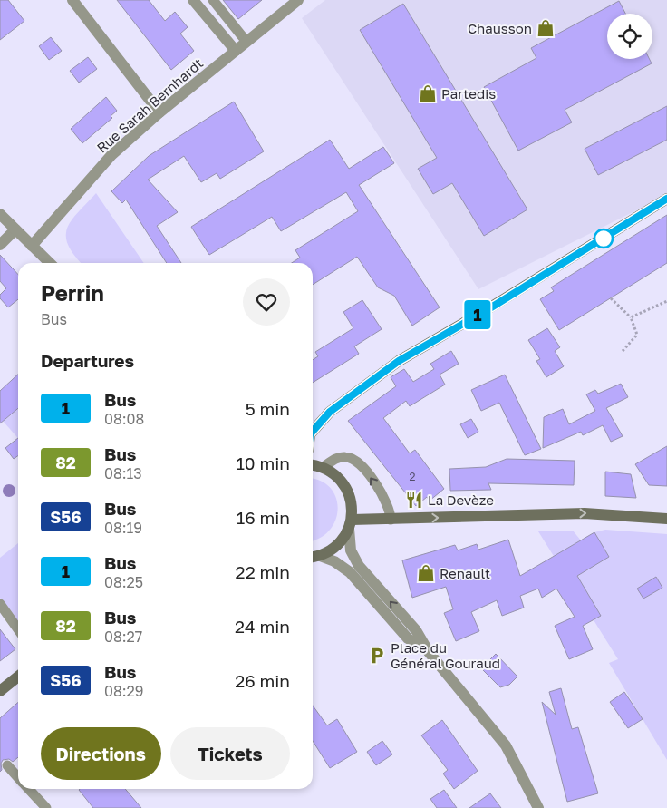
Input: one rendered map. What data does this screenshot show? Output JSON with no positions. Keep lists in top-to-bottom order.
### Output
{
  "streets": {
    "street": ["Rue Sarah Bernhardt"]
  },
  "places": {
    "shop": ["Chausson", "Partedis", "Renault"],
    "restaurant": ["La Devèze"],
    "parking": ["Place du Général Gouraud"]
  },
  "lines": ["bus line 1"],
  "house_numbers": ["2"],
  "page": {
    "on_map": "1",
    "heading": [
      ["Perrin", "Bus"],
      "Departures"
    ],
    "list": [
      {
        "mark": "1",
        "name": "Bus",
        "note": "08:08",
        "value": "5 min"
      },
      {
        "mark": "82",
        "name": "Bus",
        "note": "08:13",
        "value": "10 min"
      },
      {
        "mark": "S56",
        "name": "Bus",
        "note": "08:19",
        "value": "16 min"
      },
      {
        "mark": "1",
        "name": "Bus",
        "note": "08:25",
        "value": "22 min"
      },
      {
        "mark": "82",
        "name": "Bus",
        "note": "08:27",
        "value": "24 min"
      },
      {
        "mark": "S56",
        "name": "Bus",
        "note": "08:29",
        "value": "26 min"
      }
    ],
    "buttons": ["Directions", "Tickets"]
  }
}
